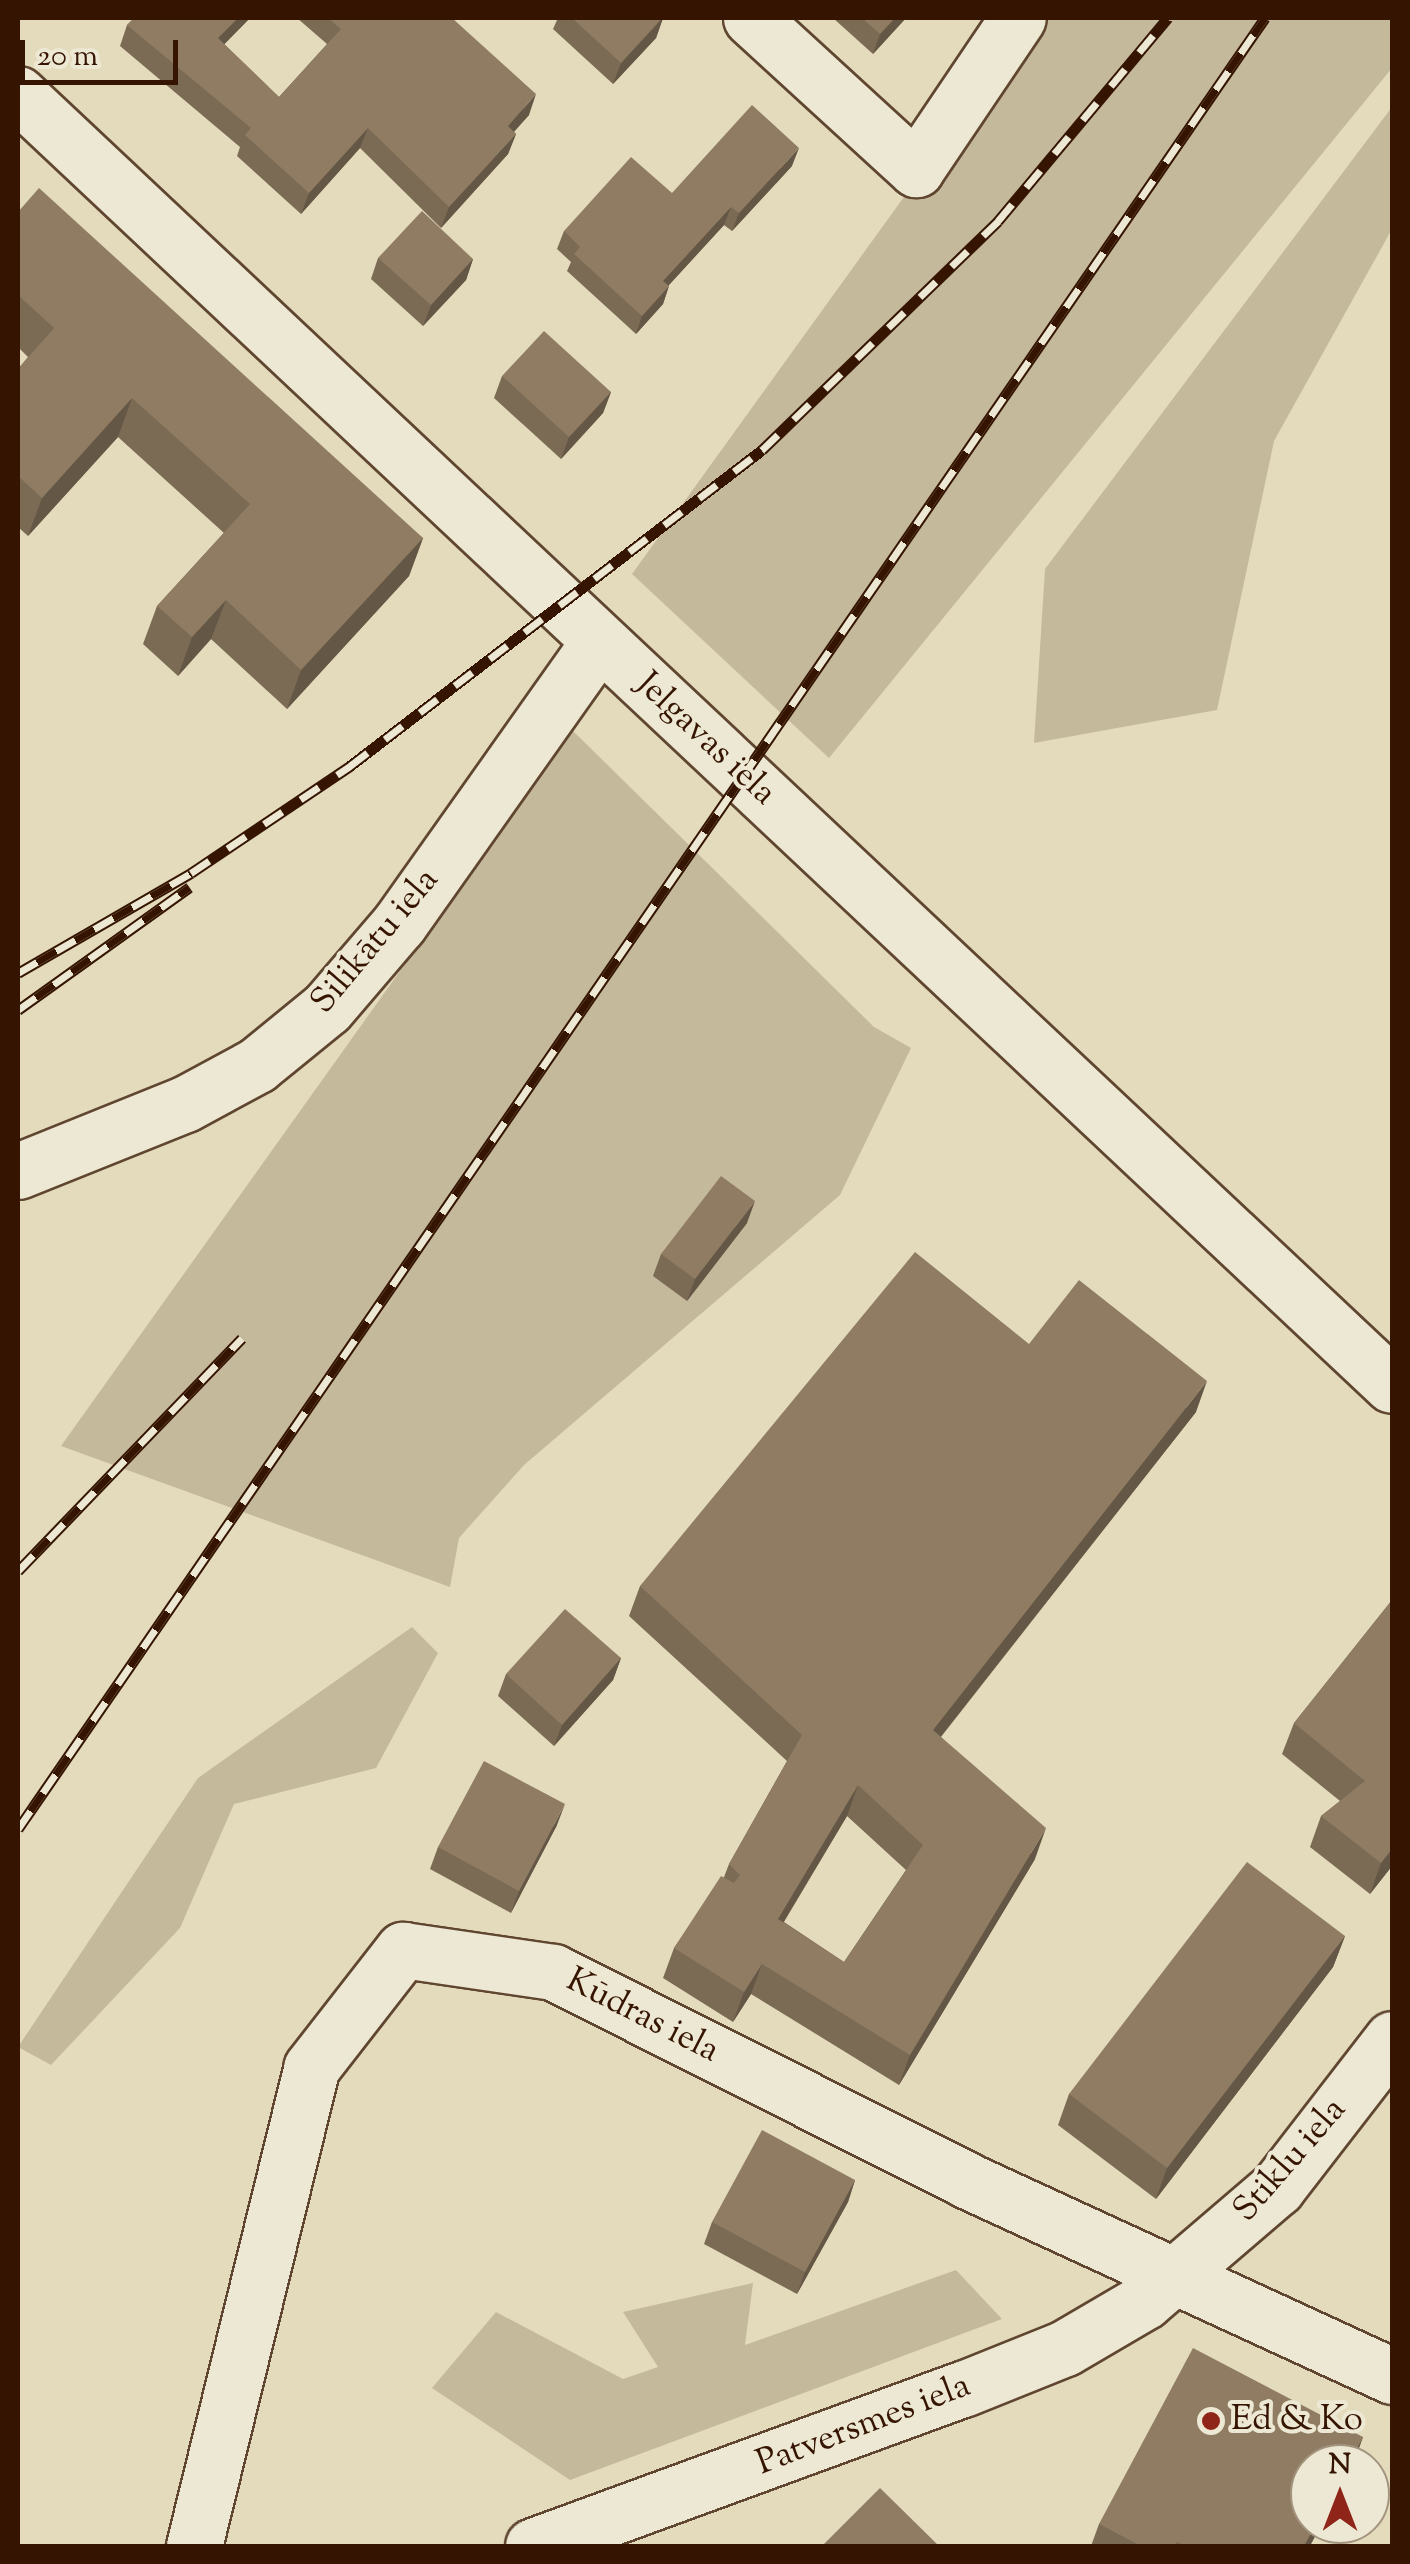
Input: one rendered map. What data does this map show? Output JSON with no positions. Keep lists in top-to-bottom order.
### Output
{
  "streets": {
    "street": [
      "Jelgavas iela",
      "Silikātu iela",
      "Kūdras iela",
      "Stiklu iela",
      "Patversmes iela"
    ]
  },
  "crossings": [
    ["Jelgavas iela", "Silikātu iela"],
    ["Kūdras iela", "Stiklu iela"],
    ["Kūdras iela", "Patversmes iela"],
    ["Stiklu iela", "Patversmes iela"]
  ],
  "places": ["Ed & Ko"],
  "scale_bar": "20 m",
  "north": "top"
}
